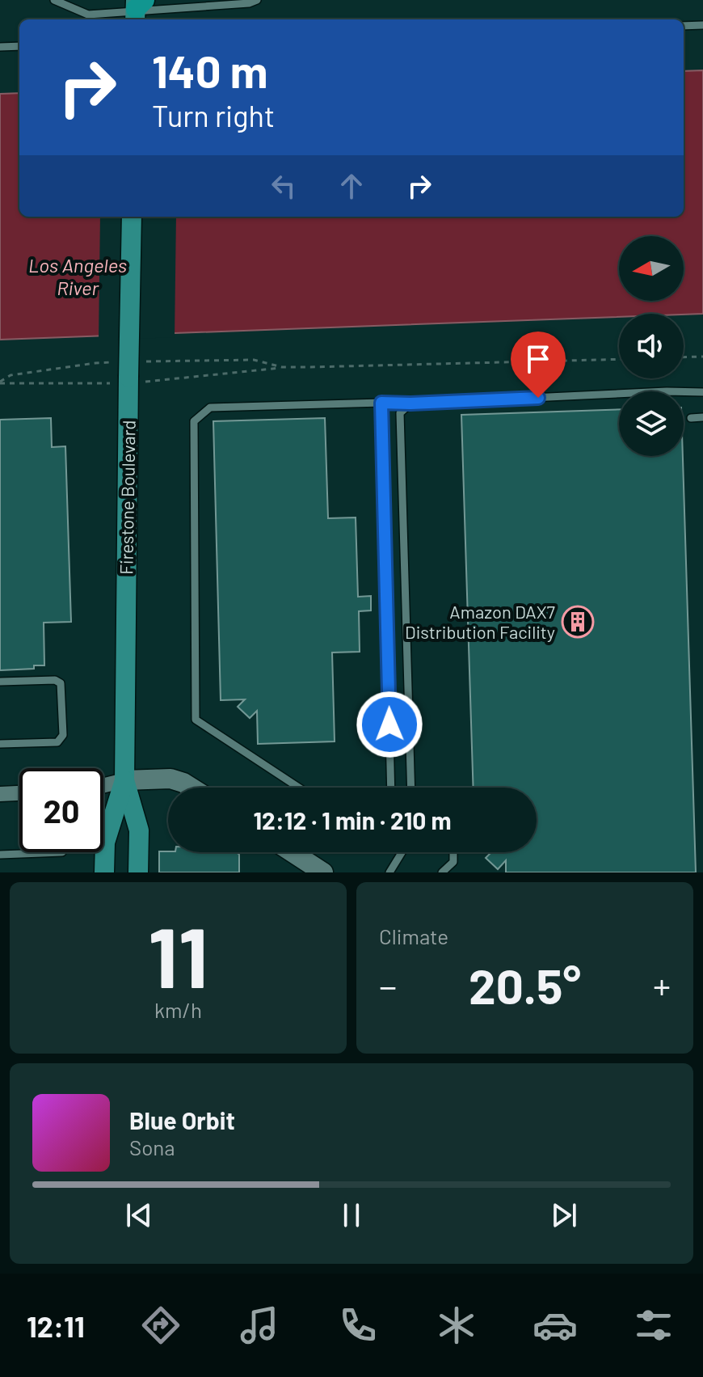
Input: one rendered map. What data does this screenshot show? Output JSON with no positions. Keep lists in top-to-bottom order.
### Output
{
  "streets": {
    "main road": ["Firestone Boulevard"]
  },
  "water": ["Los Angeles River"],
  "places": {
    "building": ["Amazon DAX7 Distribution Facility"]
  },
  "north": "left",
  "page": {
    "turn": ["140 m", "Turn right"],
    "limit": "20",
    "trip": "12:12 · 1 min · 210 m",
    "tile": [
      ["11", "km/h"],
      "Climate"
    ],
    "heat": ["−", "20.5°", "+"],
    "song": ["Blue Orbit", "Sona"],
    "tabs": "12:11"
  }
}
